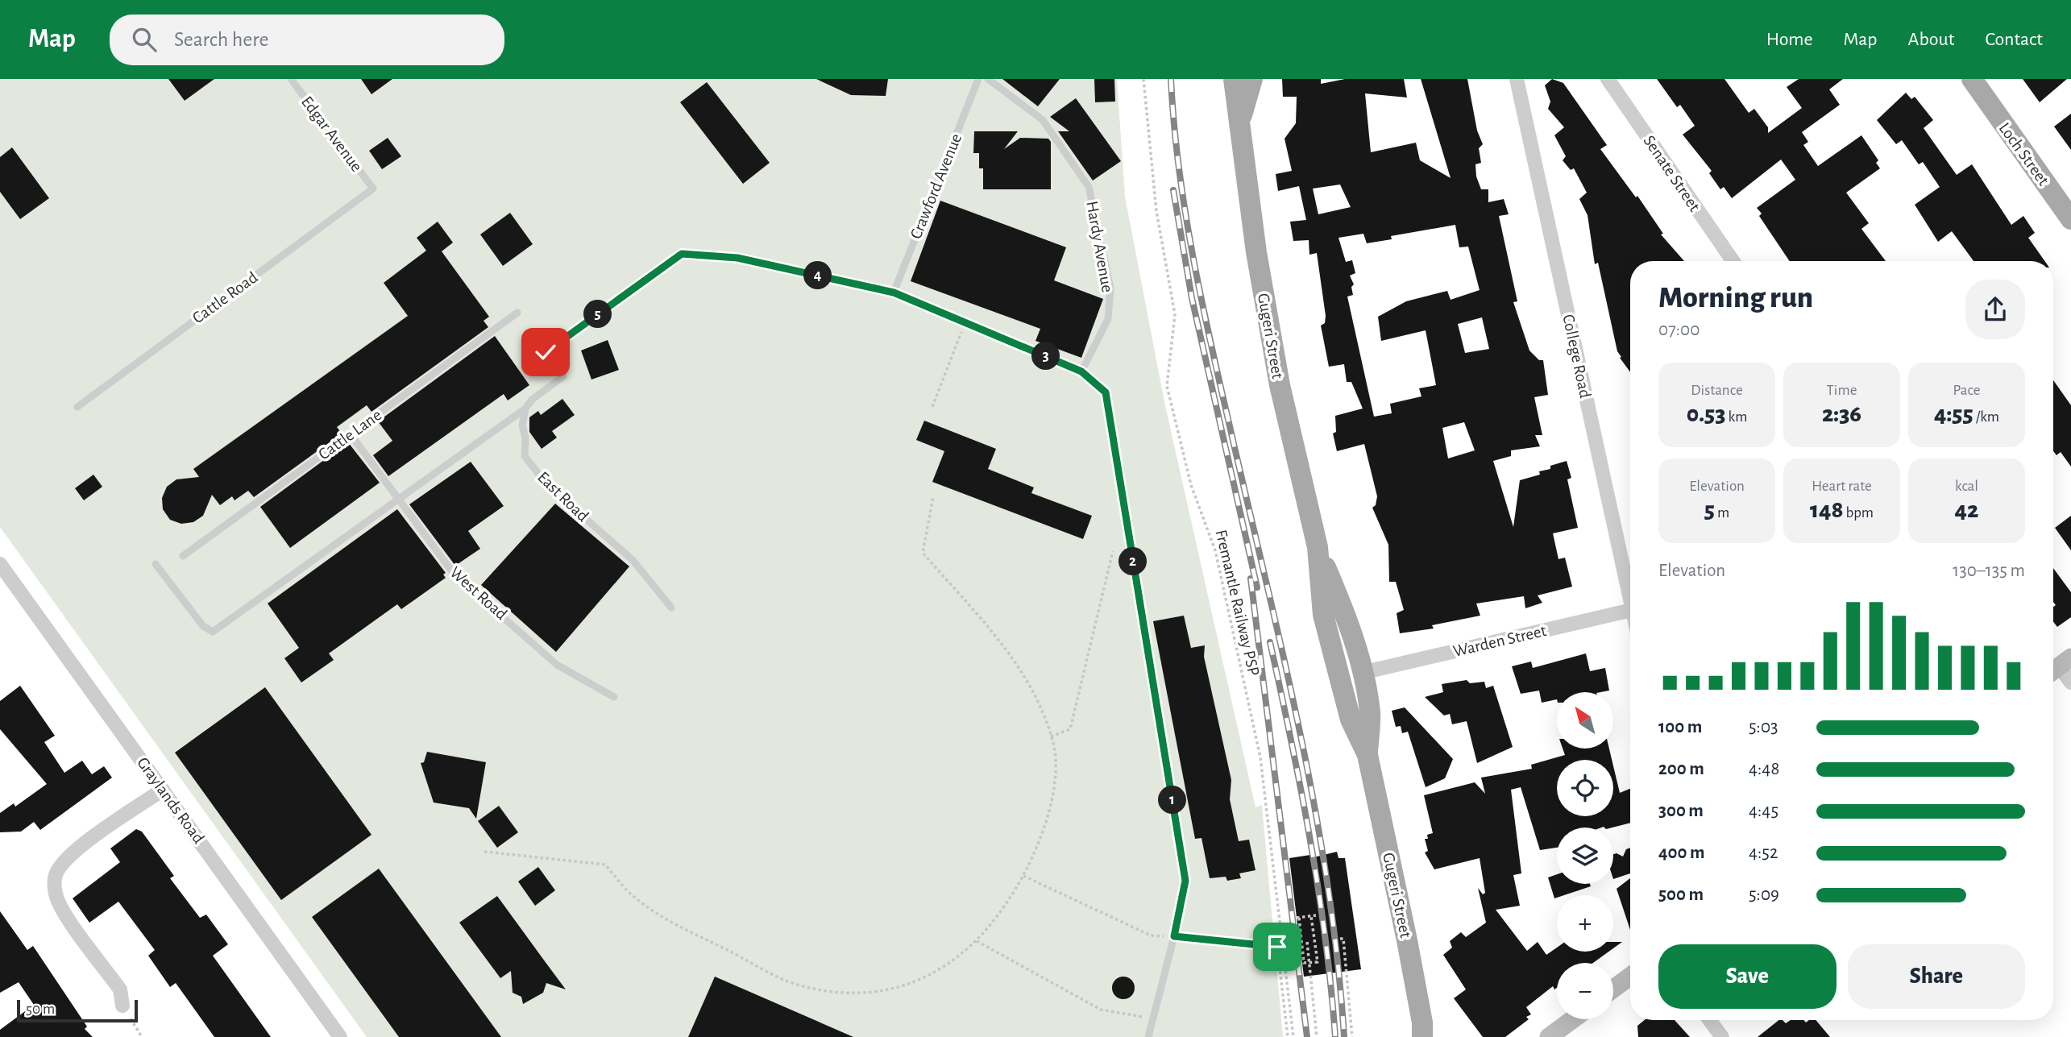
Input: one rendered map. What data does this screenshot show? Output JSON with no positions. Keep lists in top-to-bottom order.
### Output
{
  "streets": {
    "main road": ["Loch Street", "Gugeri Street"],
    "street": [
      "Senate Street",
      "College Road",
      "Warden Street",
      "Graylands Road"
    ],
    "lane": [
      "Edgar Avenue",
      "Crawford Avenue",
      "Hardy Avenue",
      "Cattle Road",
      "Cattle Lane",
      "East Road",
      "West Road"
    ],
    "path": ["Fremantle Railway PSP"]
  },
  "crossings": [
    ["Edgar Avenue", "Cattle Road"],
    ["Gugeri Street", "Warden Street"],
    ["Cattle Lane", "West Road"]
  ],
  "scale_bar": "50 m",
  "north": "top left",
  "page": {
    "header": "Map",
    "search": "Search here",
    "nav": [
      "Home",
      "Map",
      "About",
      "Contact"
    ],
    "pins": [
      "4",
      "5",
      "3",
      "2",
      "1"
    ],
    "heading": ["Morning run", "07:00"],
    "stats": [
      ["Distance", "0.53 km"],
      ["Time", "2:36"],
      ["Pace", "4:55 /km"],
      ["Elevation", "5 m"],
      ["Heart rate", "148 bpm"],
      ["kcal", "42"]
    ],
    "chart": ["Elevation", "130–135 m"],
    "map_buttons": ["+", "−"],
    "list": [
      {
        "name": "100 m",
        "note": "5:03"
      },
      {
        "name": "200 m",
        "note": "4:48"
      },
      {
        "name": "300 m",
        "note": "4:45"
      },
      {
        "name": "400 m",
        "note": "4:52"
      },
      {
        "name": "500 m",
        "note": "5:09"
      }
    ],
    "buttons": ["Save", "Share"],
    "scale": "50 m"
  }
}
